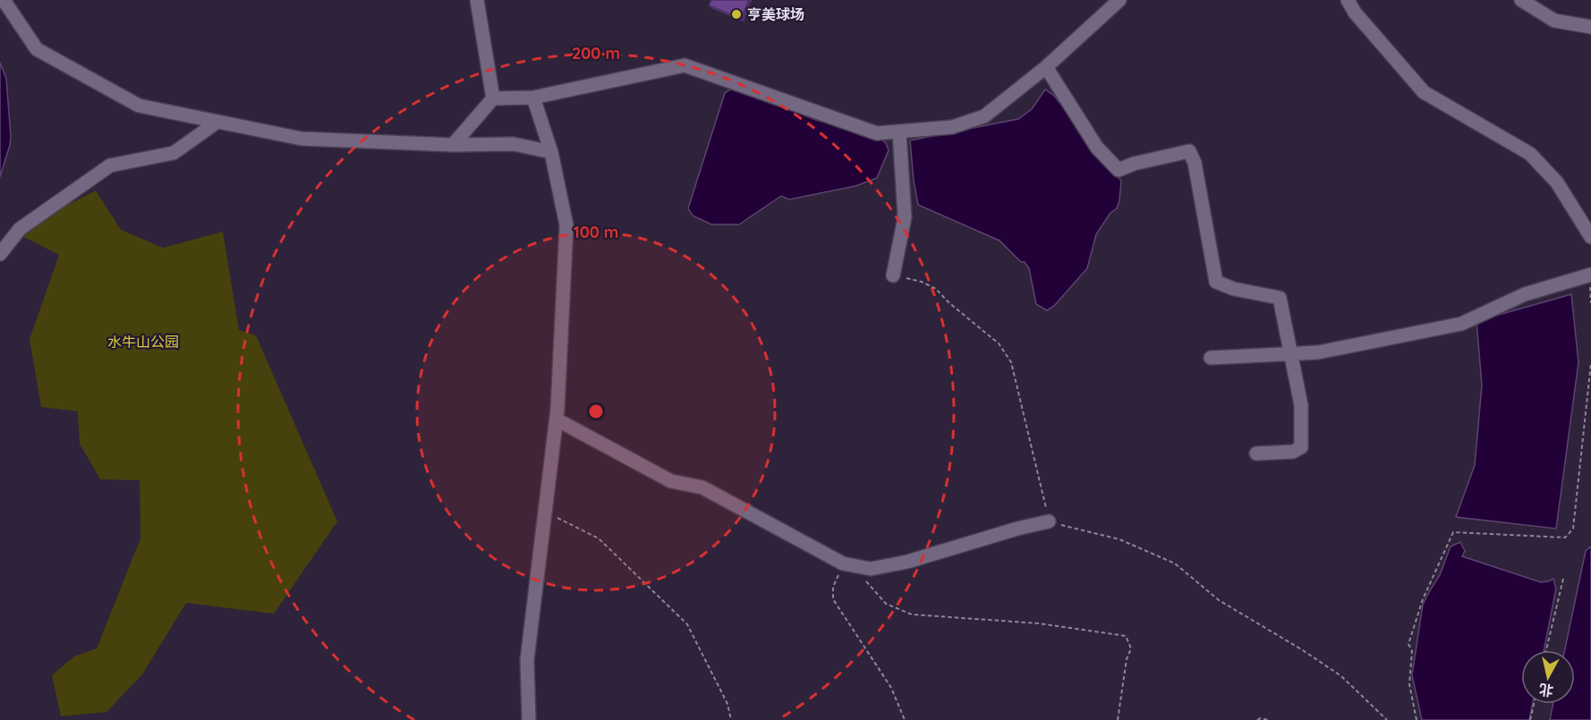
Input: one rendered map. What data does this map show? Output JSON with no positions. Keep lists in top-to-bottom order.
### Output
{
  "parks": ["水牛山公园"],
  "places": ["亨美球场"],
  "north": "bottom",
  "rings": ["200 m", "100 m"]
}
